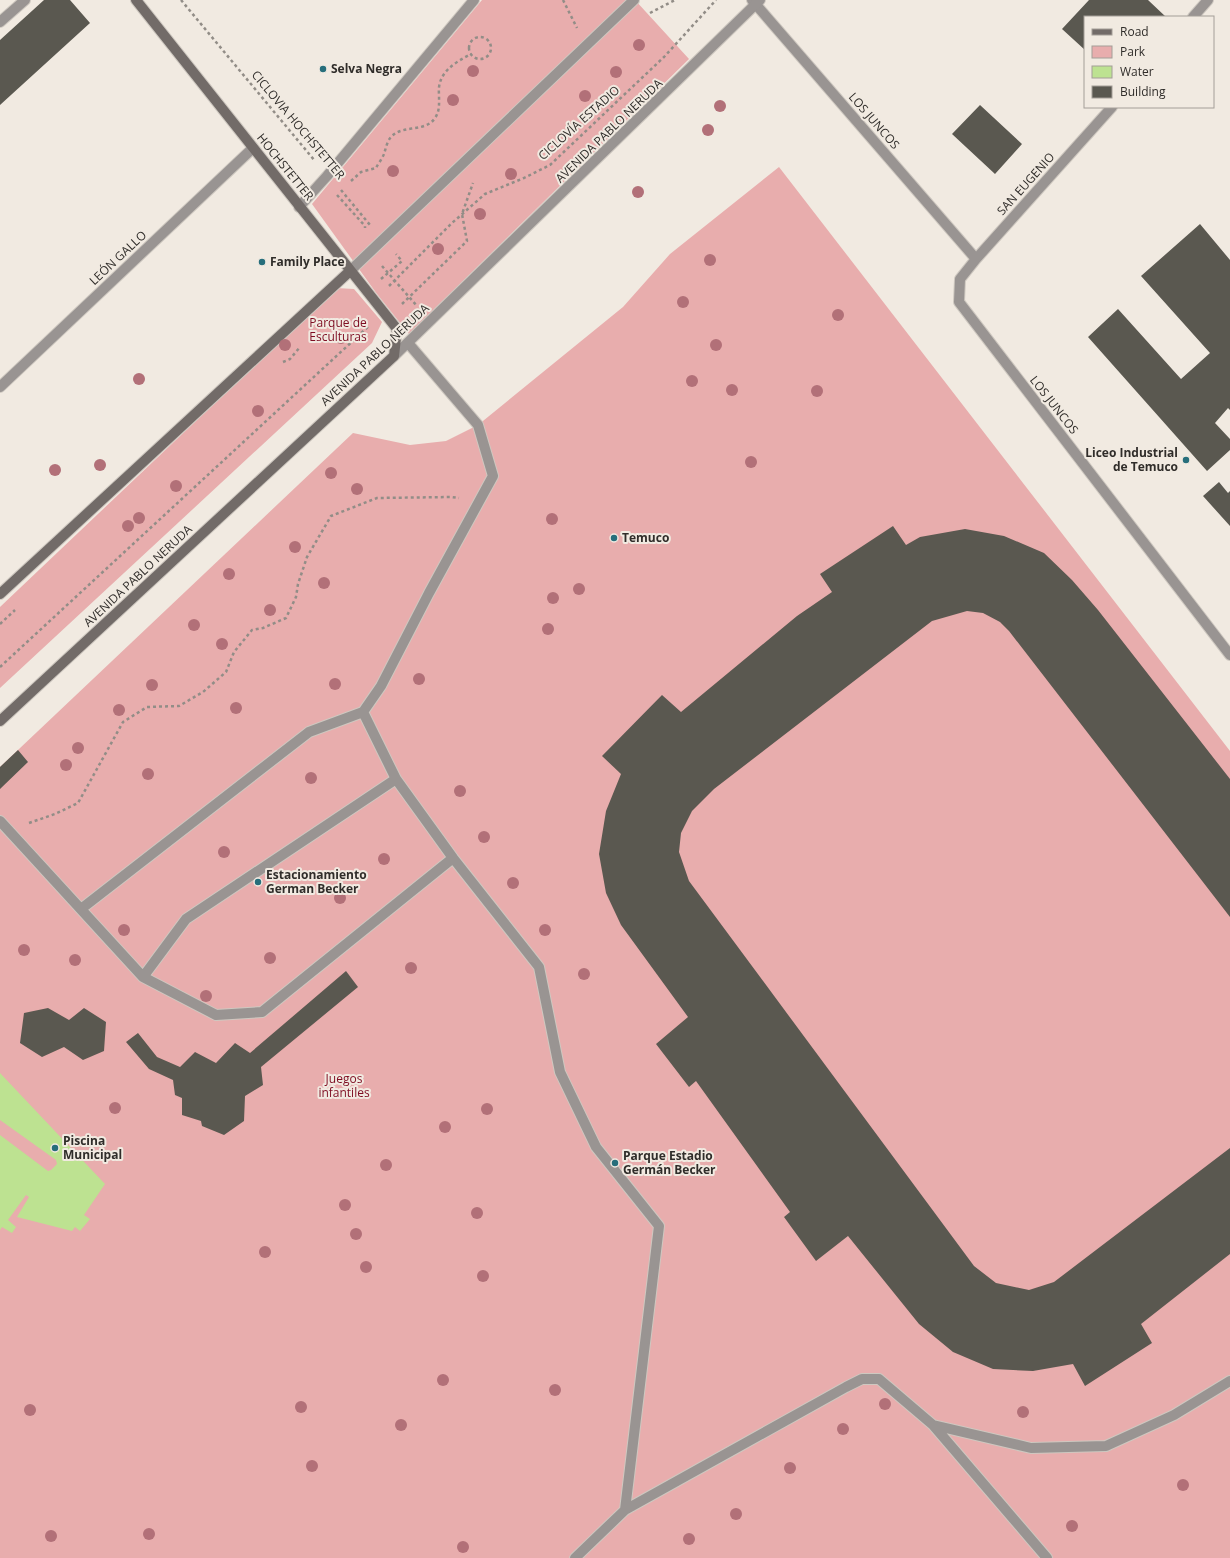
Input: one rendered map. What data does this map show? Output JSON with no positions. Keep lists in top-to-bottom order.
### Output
{
  "streets": {
    "main road": ["AVENIDA PABLO NERUDA", "HOCHSTETTER"],
    "street": ["LOS JUNCOS", "SAN EUGENIO", "LEÓN GALLO"],
    "path": ["CICLOVÍA ESTADIO", "CICLOVIA HOCHSTETTER"]
  },
  "crossings": [
    ["LOS JUNCOS", "AVENIDA PABLO NERUDA"],
    ["LOS JUNCOS", "SAN EUGENIO"],
    ["AVENIDA PABLO NERUDA", "HOCHSTETTER"],
    ["HOCHSTETTER", "LEÓN GALLO"]
  ],
  "parks": ["Parque de Esculturas", "Juegos infantiles"],
  "places": [
    "Selva Negra",
    "Family Place",
    "Liceo Industrial de Temuco",
    "Temuco",
    "Estacionamiento German Becker",
    "Piscina Municipal",
    "Parque Estadio Germán Becker"
  ],
  "legend": [
    "Road",
    "Park",
    "Water",
    "Building"
  ]
}
